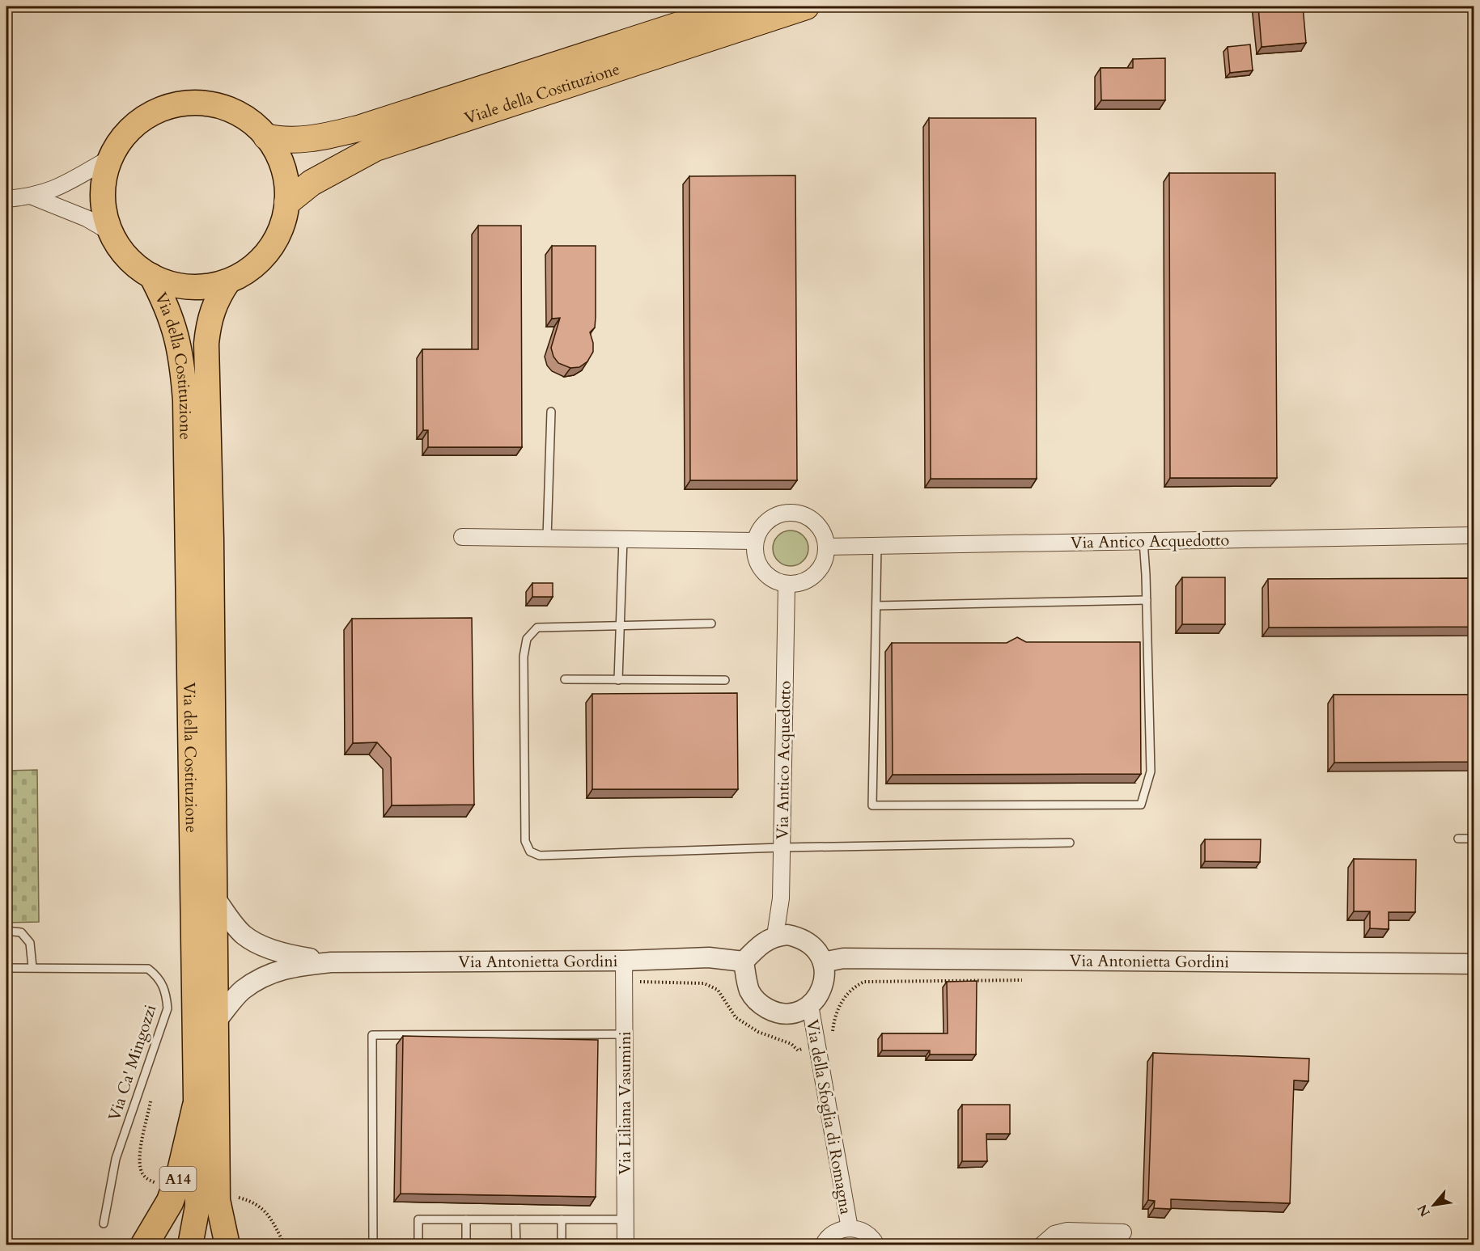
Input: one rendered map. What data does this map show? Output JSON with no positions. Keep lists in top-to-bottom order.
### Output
{
  "streets": {
    "highway": ["Viale della Costituzione", "A14"],
    "main road": ["Via della Costituzione"],
    "street": [
      "Via Antico Acquedotto",
      "Via Antonietta Gordini",
      "Via Liliana Vasumini",
      "Via della Sfoglia di Romagna"
    ],
    "lane": ["Via Ca' Mingozzi"]
  },
  "crossings": [
    ["Via della Costituzione", "Via Antonietta Gordini"],
    ["Via della Costituzione", "A14"],
    ["Via Antico Acquedotto", "Via Antonietta Gordini"],
    ["Via Antico Acquedotto", "Via della Sfoglia di Romagna"],
    ["Via Antonietta Gordini", "Via Liliana Vasumini"],
    ["Via Antonietta Gordini", "Via della Sfoglia di Romagna"]
  ],
  "north": "bottom left"
}
